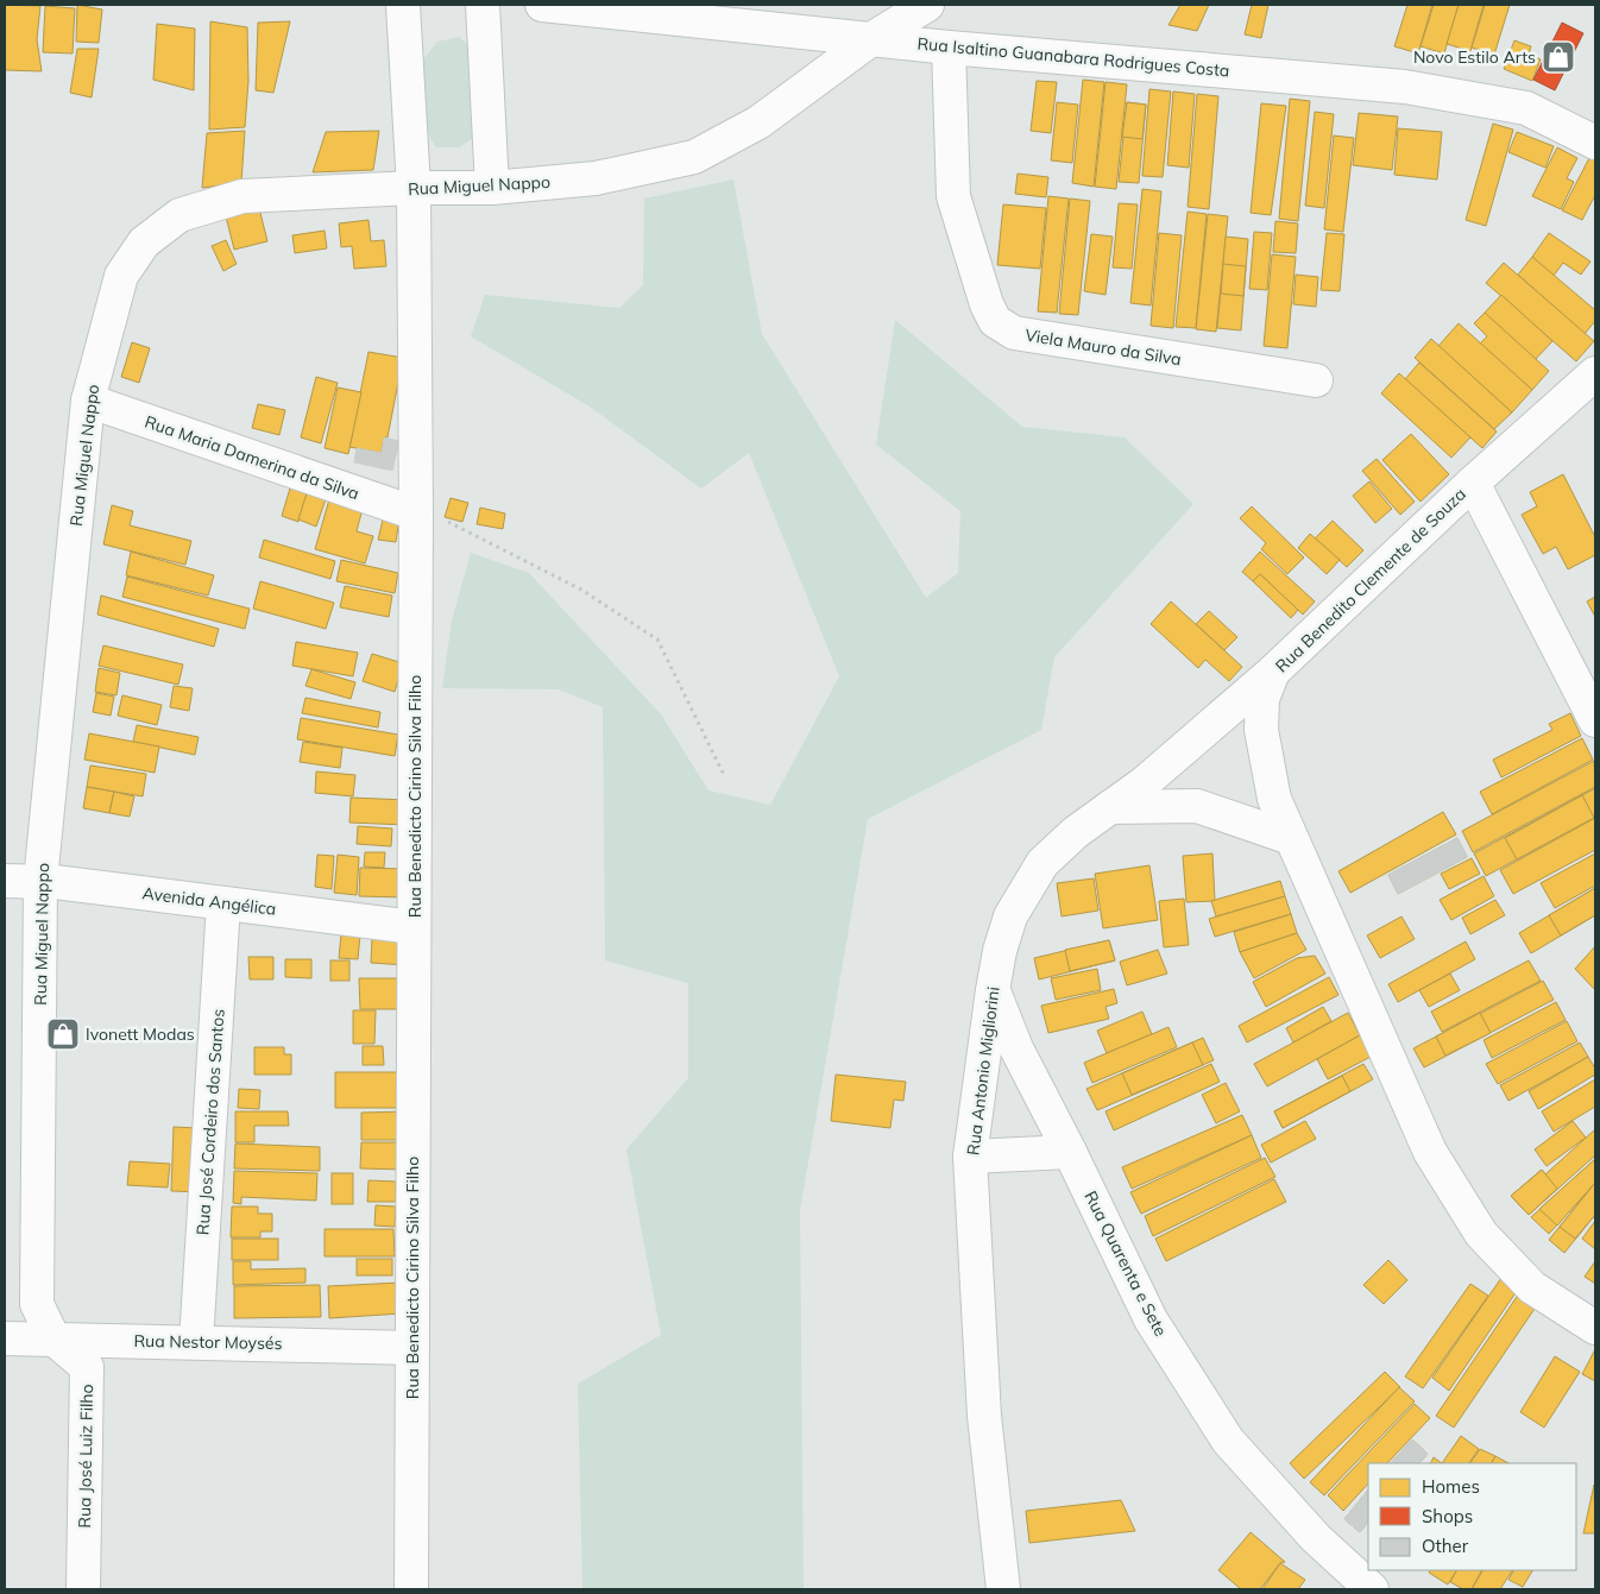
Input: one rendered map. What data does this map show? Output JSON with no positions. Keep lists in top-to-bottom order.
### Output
{
  "streets": {
    "street": [
      "Rua Isaltino Guanabara Rodrigues Costa",
      "Rua Miguel Nappo",
      "Viela Mauro da Silva",
      "Rua Maria Damerina da Silva",
      "Rua Benedito Clemente de Souza",
      "Rua Benedicto Cirino Silva Filho",
      "Avenida Angélica",
      "Rua Antonio Migliorini",
      "Rua José Cordeiro dos Santos",
      "Rua Quarenta e Sete",
      "Rua Nestor Moysés",
      "Rua José Luiz Filho"
    ]
  },
  "crossings": [
    ["Rua Isaltino Guanabara Rodrigues Costa", "Rua Miguel Nappo"],
    ["Rua Isaltino Guanabara Rodrigues Costa", "Viela Mauro da Silva"],
    ["Rua Miguel Nappo", "Rua Maria Damerina da Silva"],
    ["Rua Miguel Nappo", "Rua Benedicto Cirino Silva Filho"],
    ["Rua Miguel Nappo", "Avenida Angélica"],
    ["Rua Miguel Nappo", "Rua Nestor Moysés"],
    ["Rua Miguel Nappo", "Rua José Luiz Filho"],
    ["Rua Maria Damerina da Silva", "Rua Benedicto Cirino Silva Filho"],
    ["Rua Benedito Clemente de Souza", "Rua Antonio Migliorini"],
    ["Rua Benedicto Cirino Silva Filho", "Avenida Angélica"],
    ["Rua Benedicto Cirino Silva Filho", "Rua Nestor Moysés"],
    ["Avenida Angélica", "Rua José Cordeiro dos Santos"],
    ["Rua Antonio Migliorini", "Rua Quarenta e Sete"],
    ["Rua José Cordeiro dos Santos", "Rua Nestor Moysés"],
    ["Rua Nestor Moysés", "Rua José Luiz Filho"]
  ],
  "places": {
    "shop": ["Novo Estilo Arts", "Ivonett Modas"]
  },
  "legend": ["Homes", "Shops", "Other"]
}
